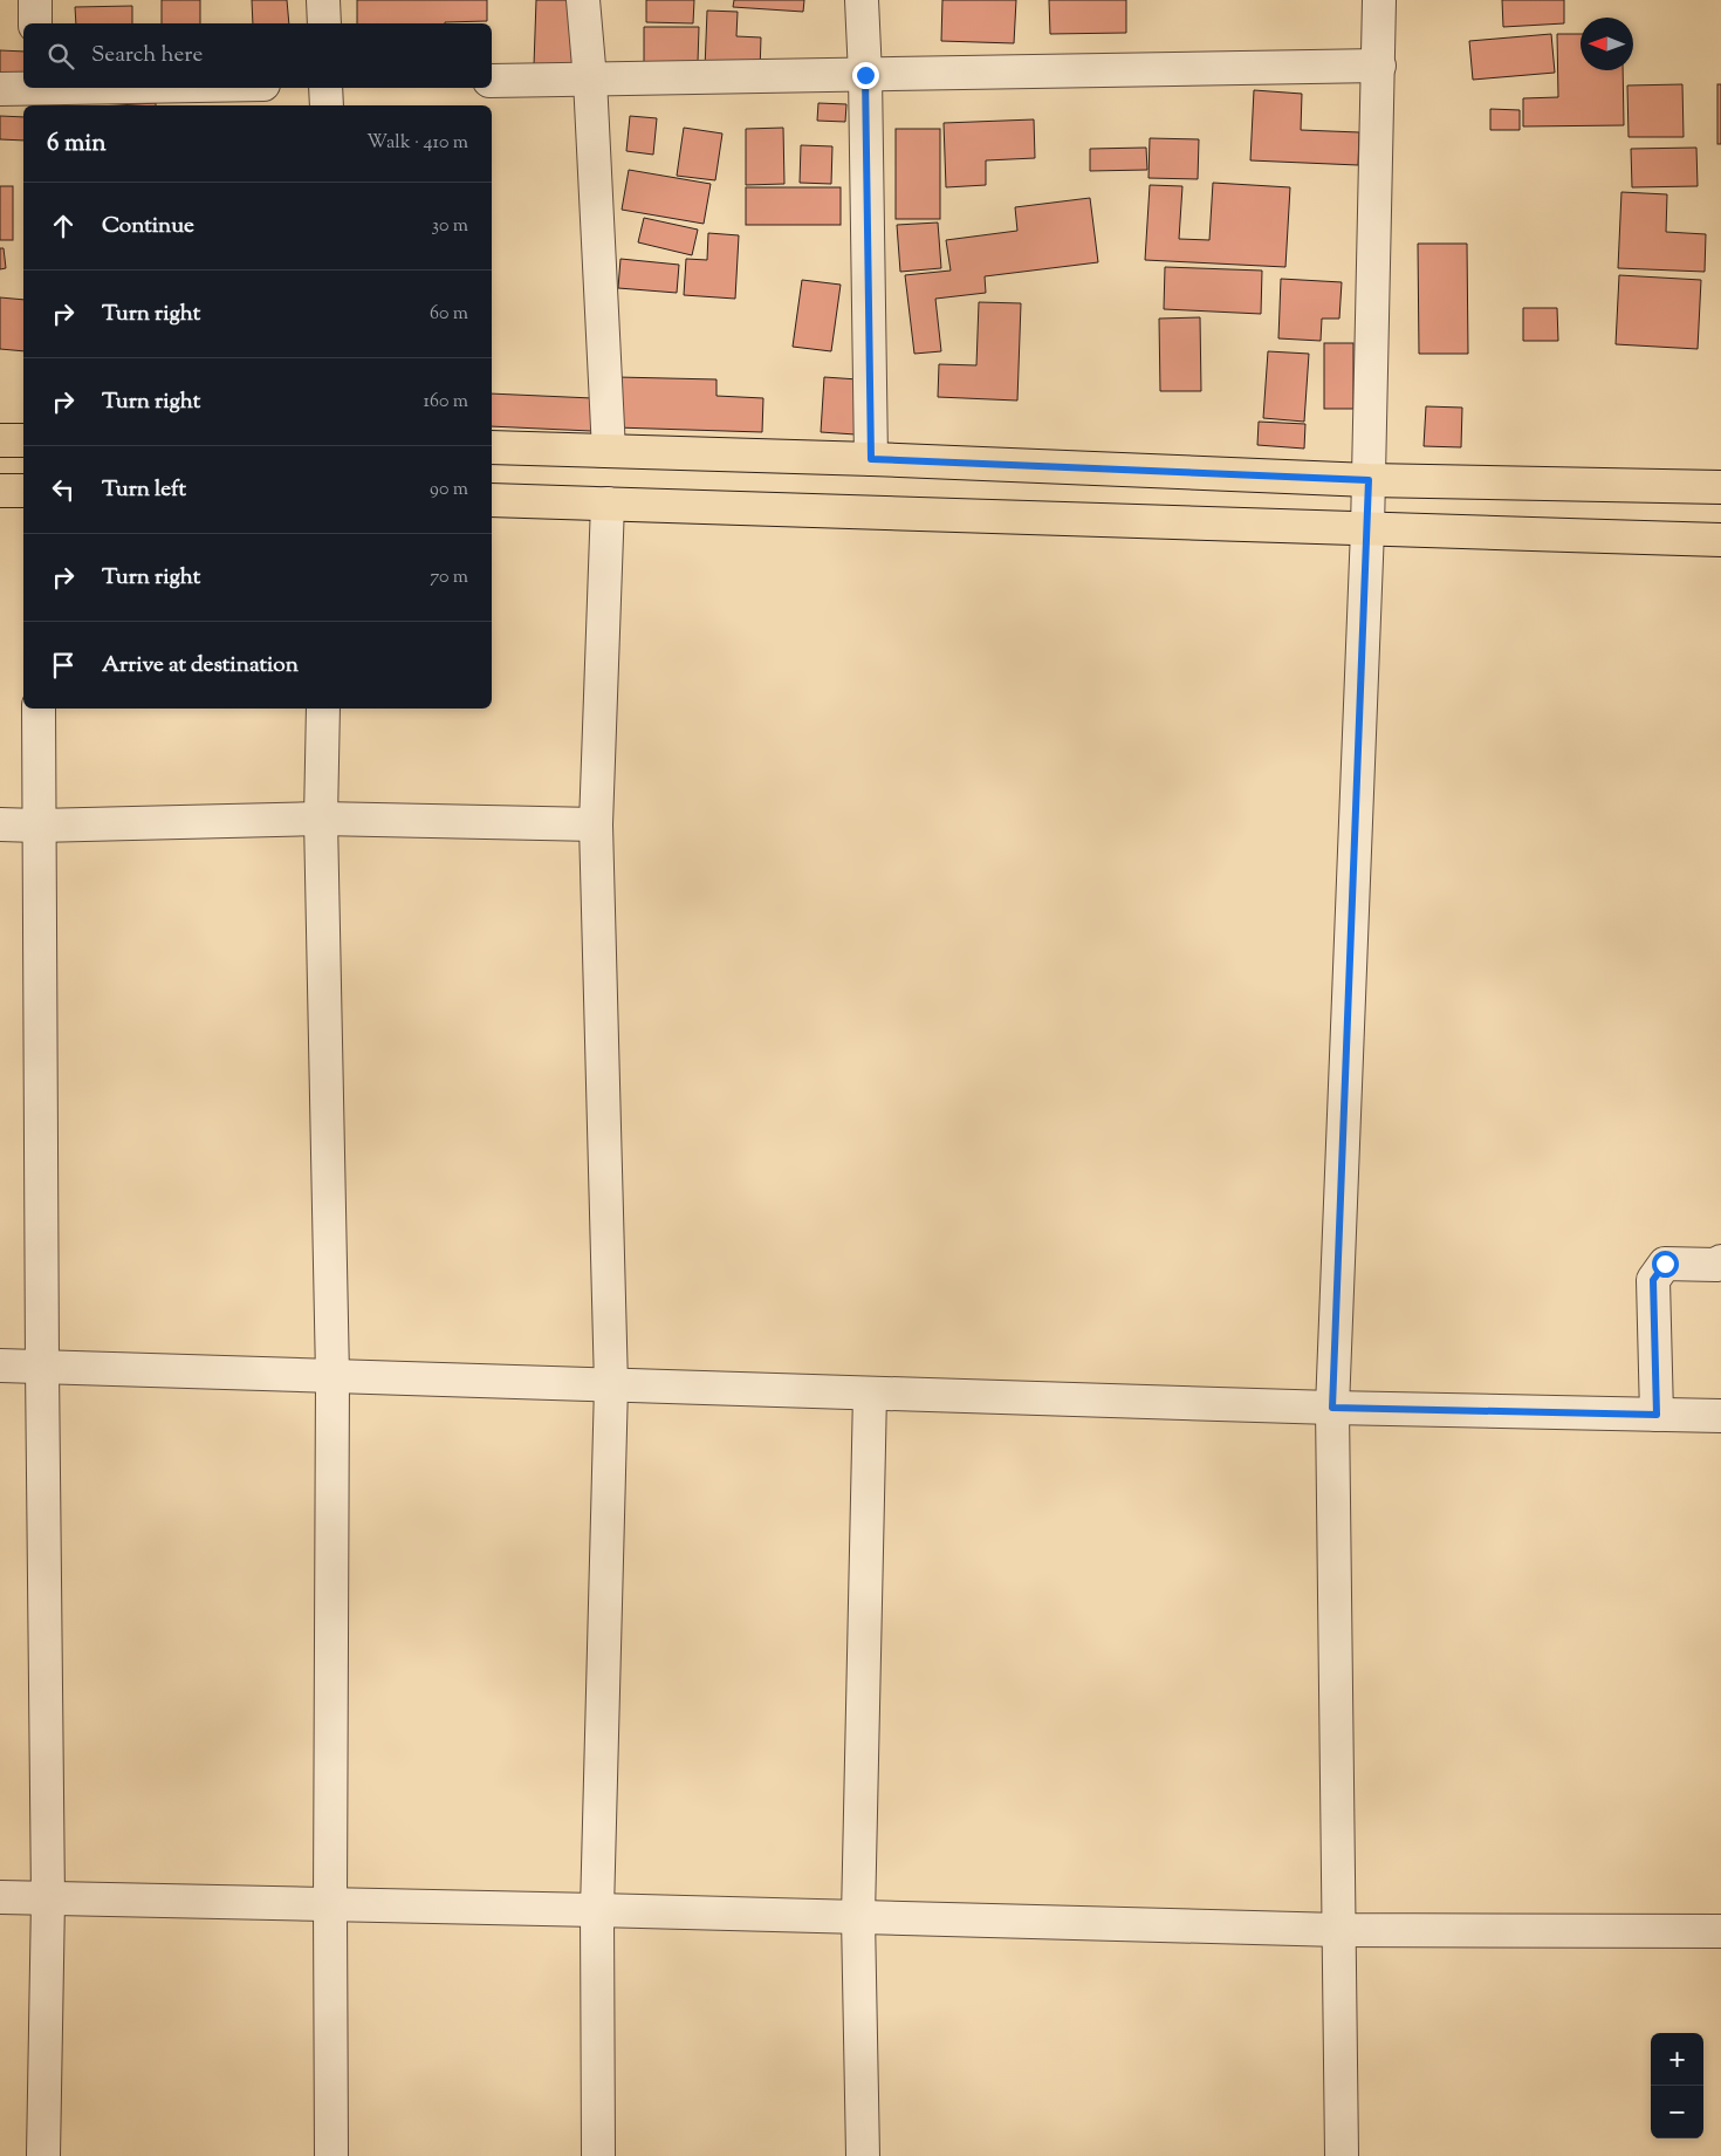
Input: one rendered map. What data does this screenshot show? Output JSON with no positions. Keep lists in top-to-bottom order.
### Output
{
  "north": "left",
  "page": {
    "search": "Search here",
    "heading": ["6 min", "Walk · 410 m"],
    "list": [
      ["Continue", "30 m"],
      ["Turn right", "60 m"],
      ["Turn right", "160 m"],
      ["Turn left", "90 m"],
      ["Turn right", "70 m"],
      "Arrive at destination"
    ],
    "map_buttons": ["+", "−"]
  }
}
